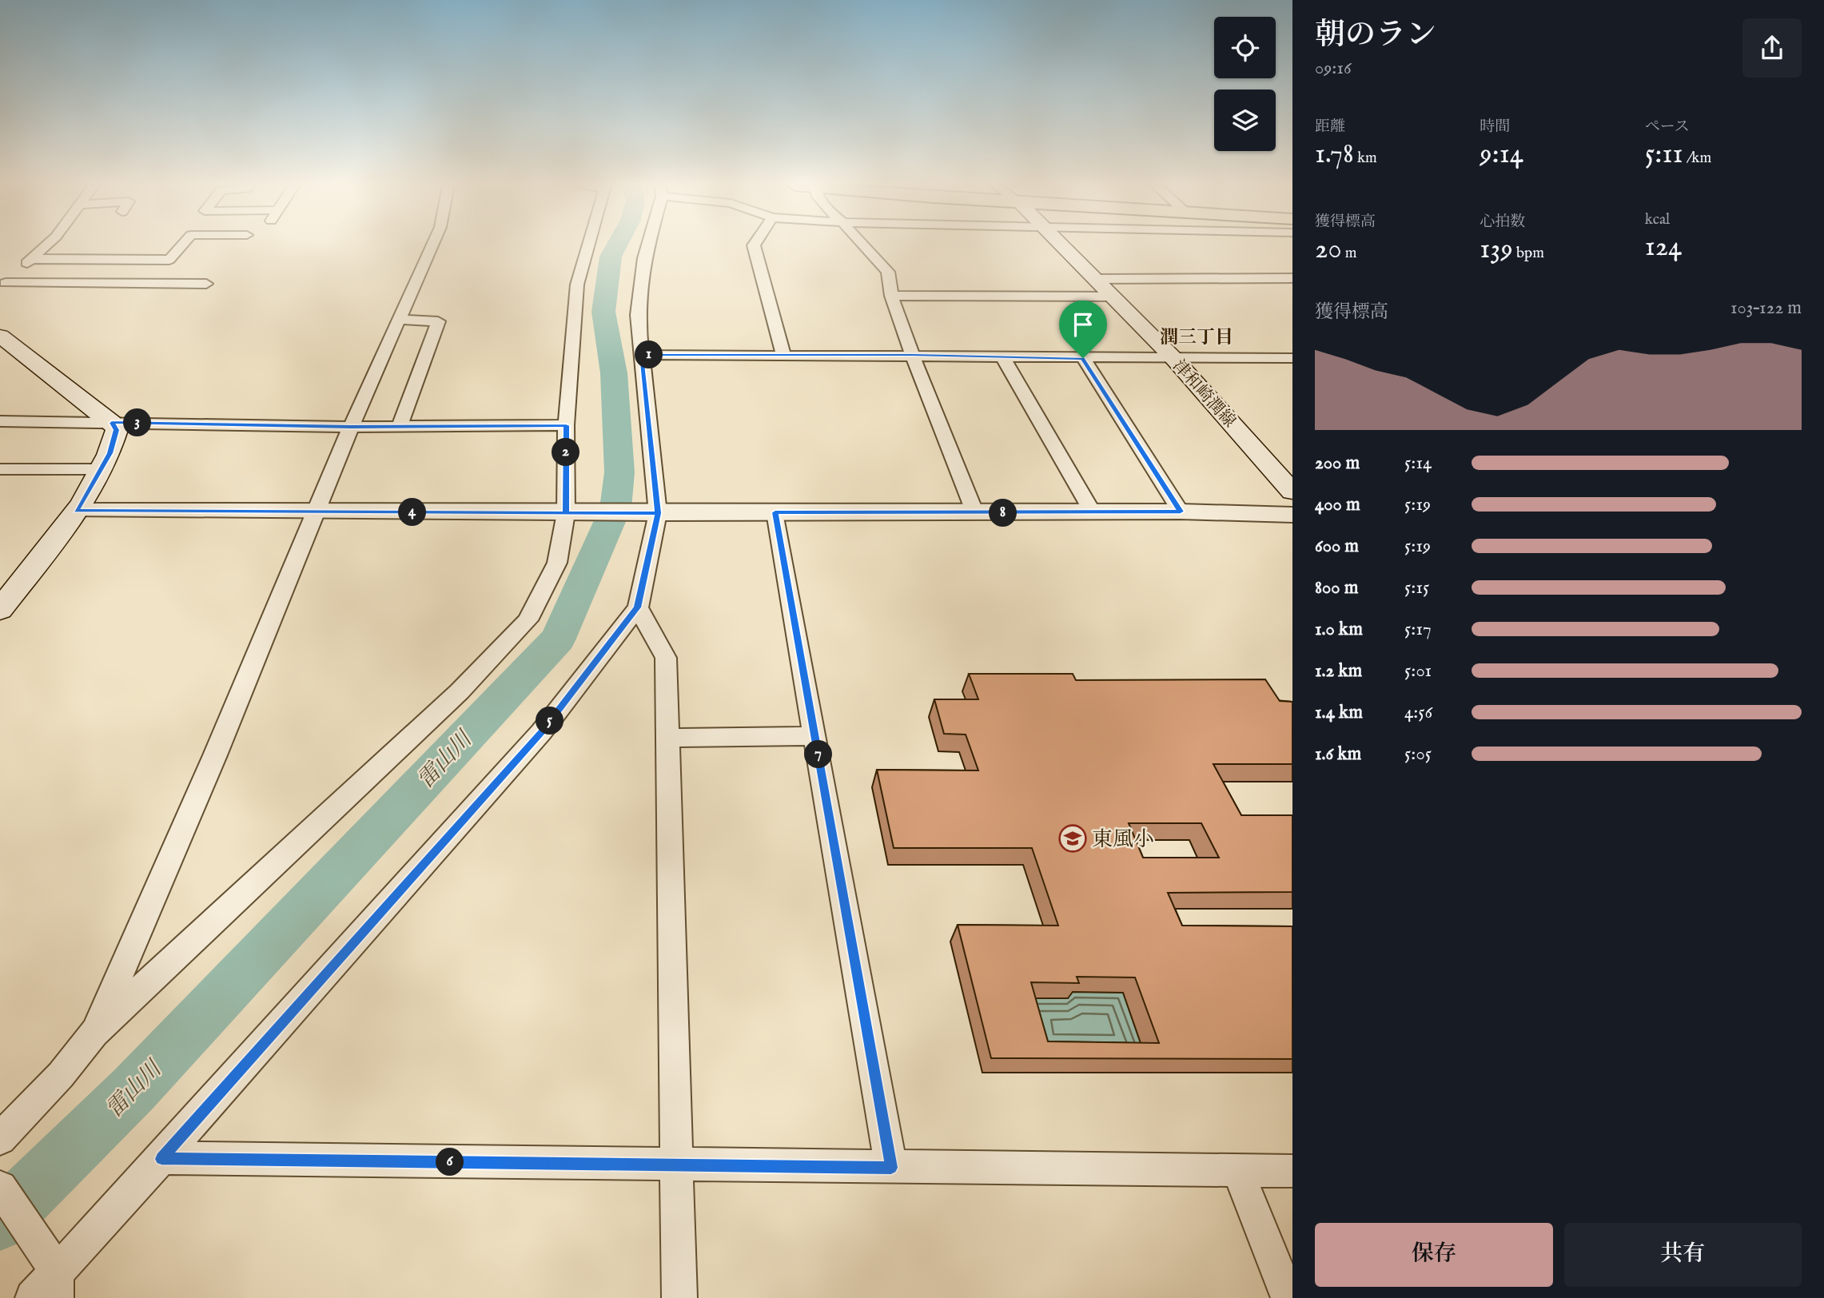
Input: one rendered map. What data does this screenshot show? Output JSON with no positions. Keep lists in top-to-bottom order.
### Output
{
  "streets": {
    "main road": ["津和崎潤線"]
  },
  "districts": ["潤三丁目"],
  "water": ["雷山川"],
  "places": {
    "school or university": ["東風小"]
  },
  "page": {
    "heading": ["朝のラン", "09:16"],
    "stats": [
      ["距離", "1.78 km"],
      ["時間", "9:14"],
      ["ペース", "5:11 /km"],
      ["獲得標高", "20 m"],
      ["心拍数", "139 bpm"],
      ["kcal", "124"]
    ],
    "chart": ["獲得標高", "103–122 m"],
    "pins": [
      "1",
      "3",
      "2",
      "4",
      "8",
      "5",
      "7",
      "6"
    ],
    "list": [
      {
        "name": "200 m",
        "note": "5:14"
      },
      {
        "name": "400 m",
        "note": "5:19"
      },
      {
        "name": "600 m",
        "note": "5:19"
      },
      {
        "name": "800 m",
        "note": "5:15"
      },
      {
        "name": "1.0 km",
        "note": "5:17"
      },
      {
        "name": "1.2 km",
        "note": "5:01"
      },
      {
        "name": "1.4 km",
        "note": "4:56"
      },
      {
        "name": "1.6 km",
        "note": "5:05"
      }
    ],
    "buttons": ["保存", "共有"]
  }
}
